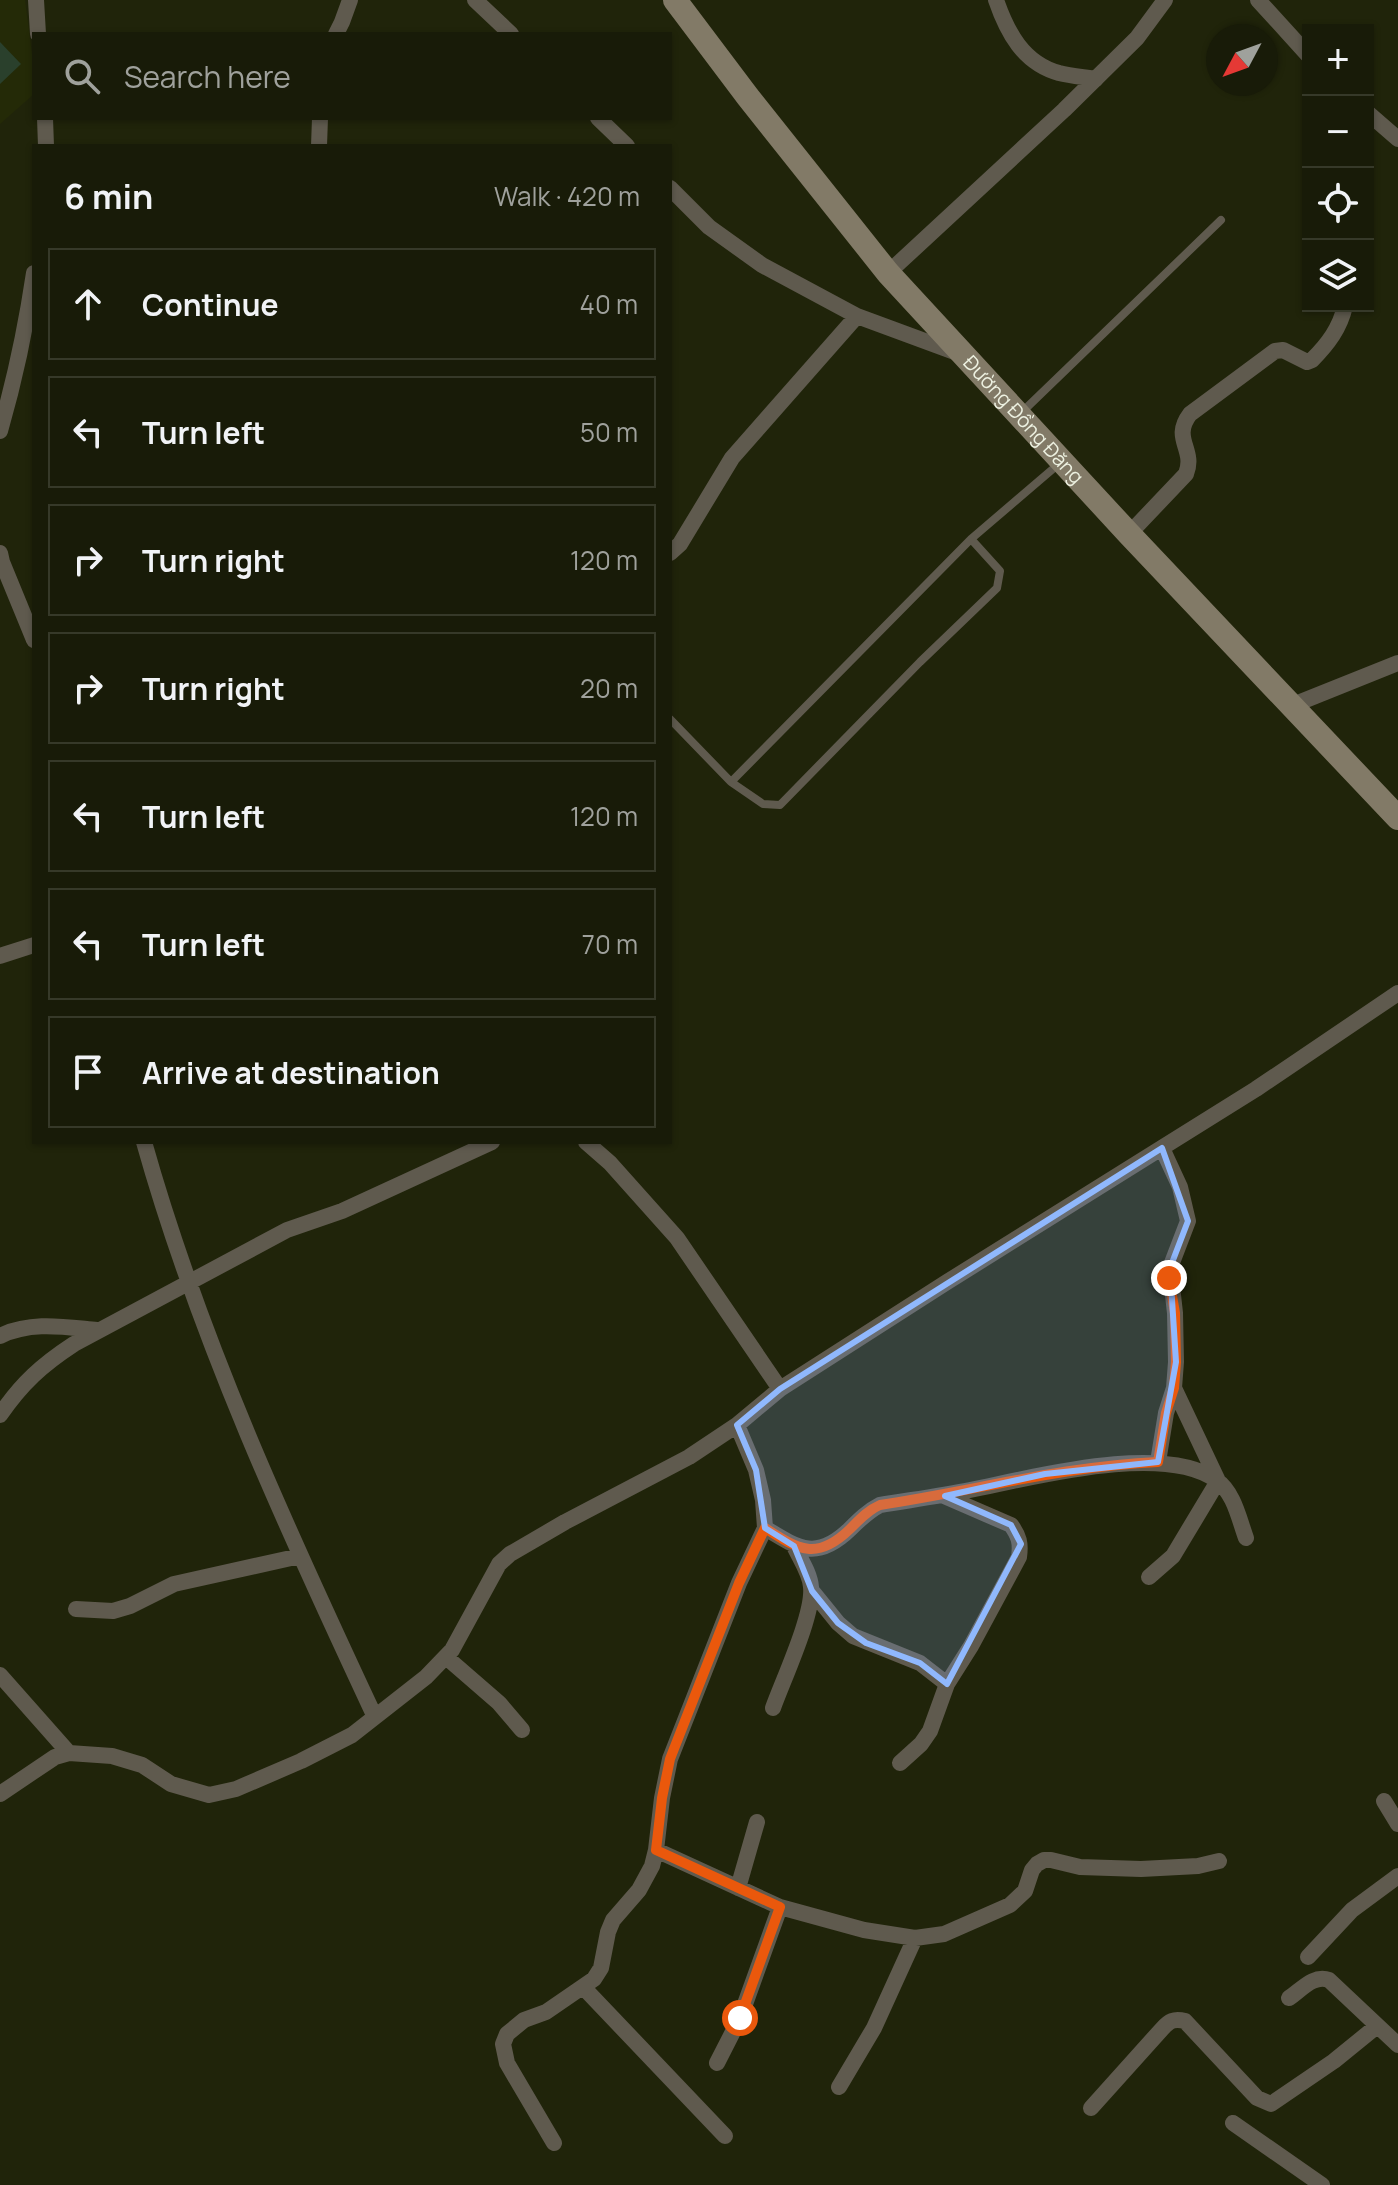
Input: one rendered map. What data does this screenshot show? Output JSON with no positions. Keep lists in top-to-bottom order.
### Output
{
  "streets": {
    "main road": ["Đường Đồng Đăng"]
  },
  "north": "bottom left",
  "page": {
    "map_buttons": ["+", "−"],
    "search": "Search here",
    "heading": ["6 min", "Walk · 420 m"],
    "list": [
      ["Continue", "40 m"],
      ["Turn left", "50 m"],
      ["Turn right", "120 m"],
      ["Turn right", "20 m"],
      ["Turn left", "120 m"],
      ["Turn left", "70 m"],
      "Arrive at destination"
    ]
  }
}
